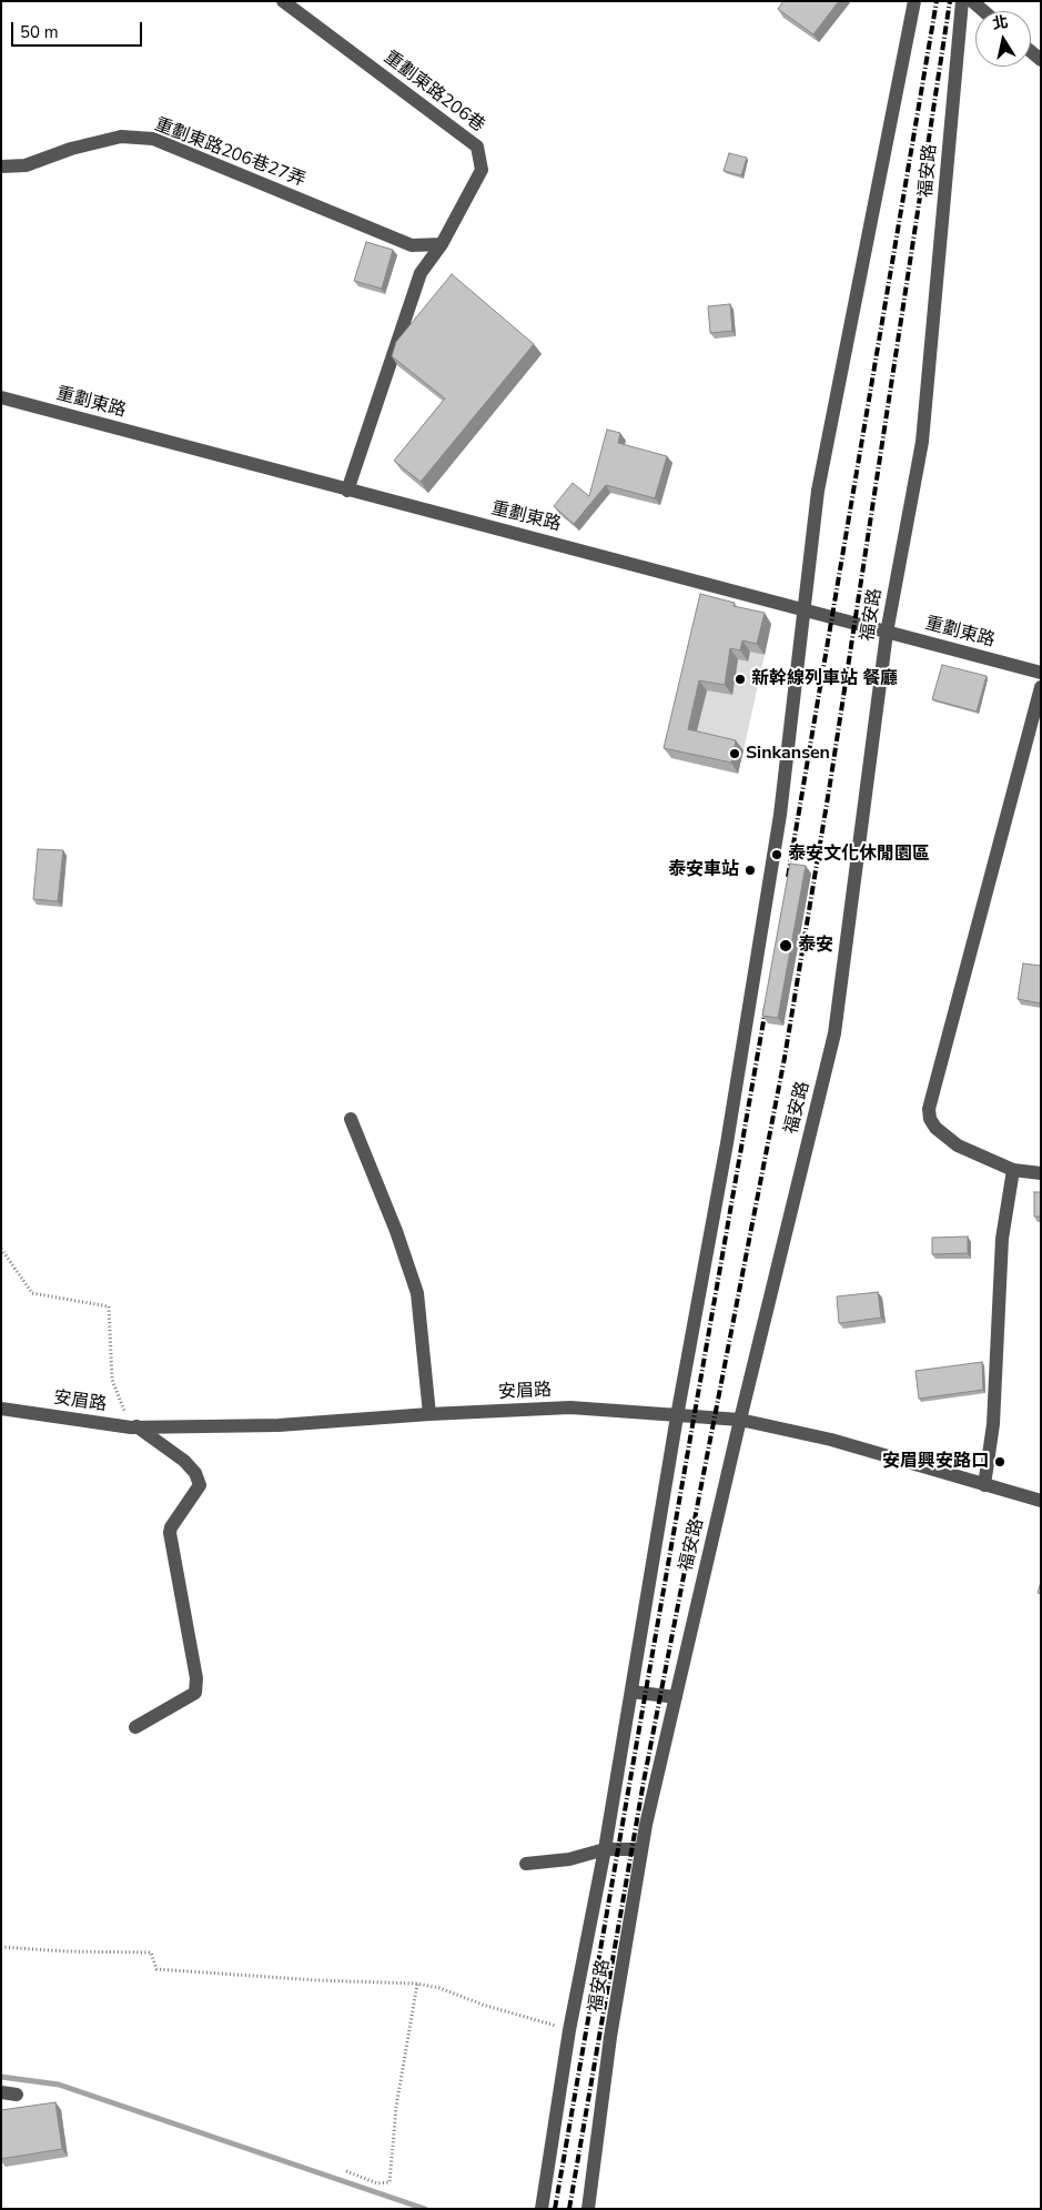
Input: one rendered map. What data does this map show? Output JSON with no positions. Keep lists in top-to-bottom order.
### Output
{
  "streets": {
    "street": [
      "重劃東路206巷",
      "重劃東路206巷27弄",
      "福安路",
      "重劃東路",
      "安眉路"
    ]
  },
  "crossings": [
    ["重劃東路206巷", "重劃東路206巷27弄"],
    ["重劃東路206巷", "重劃東路"],
    ["福安路", "重劃東路"],
    ["福安路", "安眉路"]
  ],
  "places": [
    "新幹線列車站 餐廳",
    "Sinkansen",
    "泰安文化休閒園區",
    "泰安車站",
    "泰安",
    "安眉興安路口"
  ],
  "scale_bar": "50 m",
  "north": "top"
}
